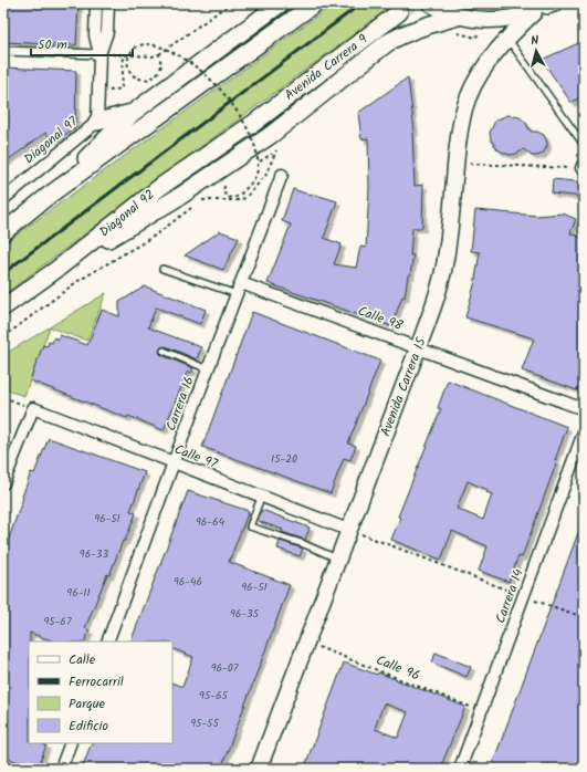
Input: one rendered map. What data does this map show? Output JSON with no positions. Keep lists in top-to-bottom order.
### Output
{
  "streets": {
    "main road": ["Avenida Carrera 9", "Diagonal 92", "Avenida Carrera 15"],
    "street": [
      "Diagonal 97",
      "Calle 98",
      "Carrera 16",
      "Calle 97",
      "Carrera 14"
    ],
    "path": ["Calle 96"]
  },
  "crossings": [
    ["Avenida Carrera 9", "Diagonal 92"],
    ["Calle 98", "Avenida Carrera 15"],
    ["Calle 98", "Carrera 16"],
    ["Avenida Carrera 15", "Calle 97"],
    ["Avenida Carrera 15", "Calle 96"],
    ["Carrera 16", "Calle 97"],
    ["Carrera 14", "Calle 96"]
  ],
  "house_numbers": [
    "15-20",
    "96-51",
    "96-64",
    "96-33",
    "96-46",
    "96-51",
    "96-11",
    "96-35",
    "95-67",
    "96-07",
    "95-65",
    "95-55"
  ],
  "legend": [
    "Calle",
    "Ferrocarril",
    "Parque",
    "Edificio"
  ],
  "scale_bar": "50 m",
  "north": "top"
}
